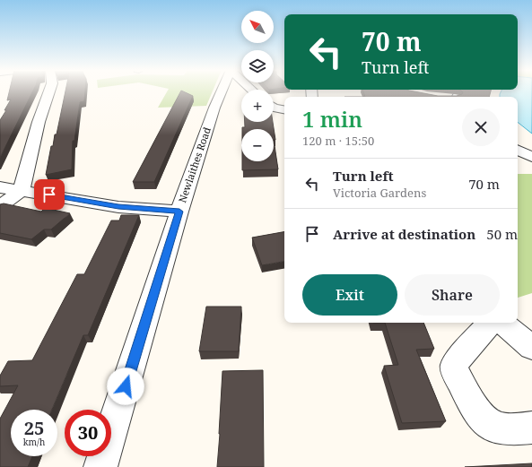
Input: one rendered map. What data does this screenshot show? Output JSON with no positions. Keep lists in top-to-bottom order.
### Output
{
  "streets": {
    "street": ["Newlaithes Road"]
  },
  "north": "top left",
  "page": {
    "map_buttons": ["+", "−"],
    "turn": ["70 m", "Turn left"],
    "heading": ["1 min", "120 m · 15:50"],
    "list": [
      {
        "name": "Turn left",
        "note": "Victoria Gardens",
        "value": "70 m"
      },
      {
        "name": "Arrive at destination",
        "value": "50 m"
      }
    ],
    "buttons": ["Exit", "Share"],
    "speed": "25 km/h",
    "limit": "30"
  }
}
